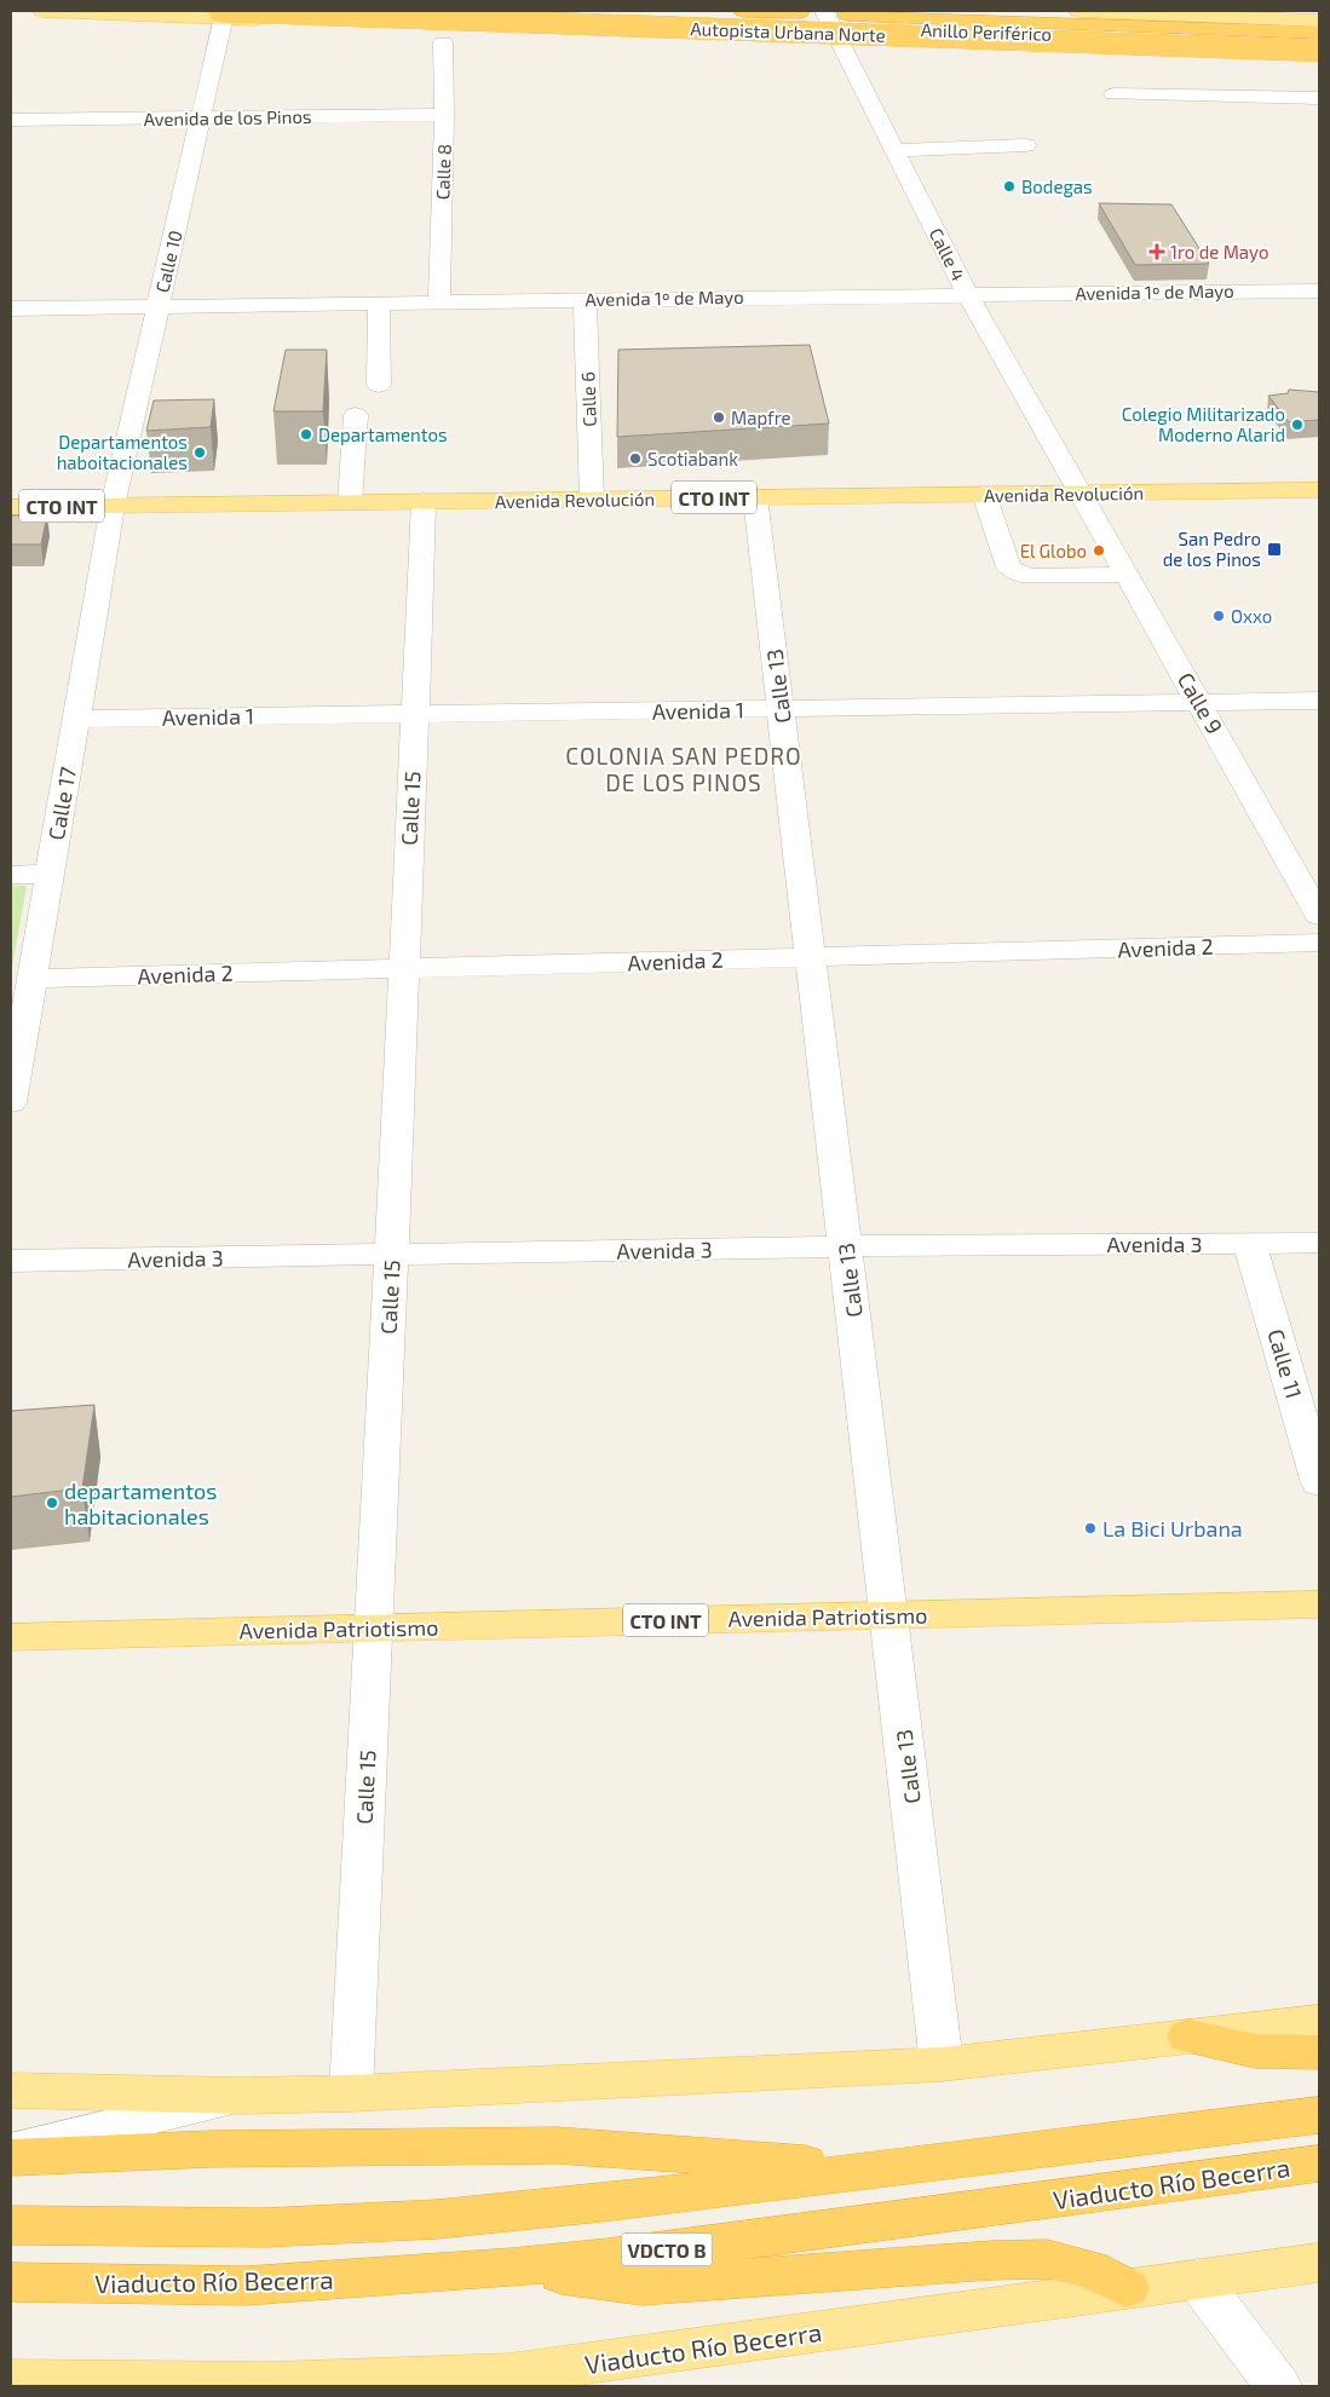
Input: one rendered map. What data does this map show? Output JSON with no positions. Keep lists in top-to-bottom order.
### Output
{
  "streets": {
    "highway": [
      "Autopista Urbana Norte",
      "Anillo Periférico",
      "Viaducto Río Becerra",
      "VDCTO B"
    ],
    "main road": ["Avenida Revolución", "CTO INT", "Avenida Patriotismo"],
    "street": [
      "Avenida de los Pinos",
      "Calle 8",
      "Calle 4",
      "Calle 10",
      "Avenida 1º de Mayo",
      "Calle 6",
      "Calle 13",
      "Calle 9",
      "Avenida 1",
      "Calle 17",
      "Calle 15",
      "Avenida 2",
      "Avenida 3",
      "Calle 11"
    ]
  },
  "crossings": [
    ["Autopista Urbana Norte", "Anillo Periférico"],
    ["Autopista Urbana Norte", "Calle 10"],
    ["Anillo Periférico", "Calle 4"],
    ["Avenida de los Pinos", "Calle 8"],
    ["Avenida de los Pinos", "Calle 10"],
    ["Calle 8", "Avenida 1º de Mayo"],
    ["Calle 4", "Avenida 1º de Mayo"],
    ["Calle 4", "Avenida Revolución"],
    ["Calle 4", "Calle 9"],
    ["Calle 10", "Avenida 1º de Mayo"],
    ["Calle 10", "Avenida Revolución"],
    ["Calle 10", "Calle 17"],
    ["Avenida 1º de Mayo", "Calle 6"],
    ["Calle 6", "Avenida Revolución"],
    ["Avenida Revolución", "Calle 13"],
    ["Avenida Revolución", "Calle 9"],
    ["Avenida Revolución", "Calle 17"],
    ["Avenida Revolución", "Calle 15"],
    ["Calle 13", "Avenida 1"],
    ["Calle 13", "Avenida 2"],
    ["Calle 13", "Avenida 3"],
    ["Calle 13", "Avenida Patriotismo"],
    ["Calle 9", "Avenida 1"],
    ["Avenida 1", "Calle 17"],
    ["Avenida 1", "Calle 15"],
    ["Calle 17", "Avenida 2"],
    ["Calle 15", "Avenida 2"],
    ["Calle 15", "Avenida 3"],
    ["Calle 15", "Avenida Patriotismo"],
    ["Avenida 3", "Calle 11"]
  ],
  "districts": ["COLONIA SAN PEDRO DE LOS PINOS"],
  "places": {
    "other": [
      "Bodegas",
      "Mapfre",
      "Colegio Militarizado Moderno Alarid",
      "Departamentos",
      "Departamentos haboitacionales",
      "Scotiabank",
      "El Globo",
      "Oxxo",
      "departamentos habitacionales",
      "La Bici Urbana"
    ],
    "health": ["1ro de Mayo"],
    "transit": ["San Pedro de los Pinos"]
  }
}
